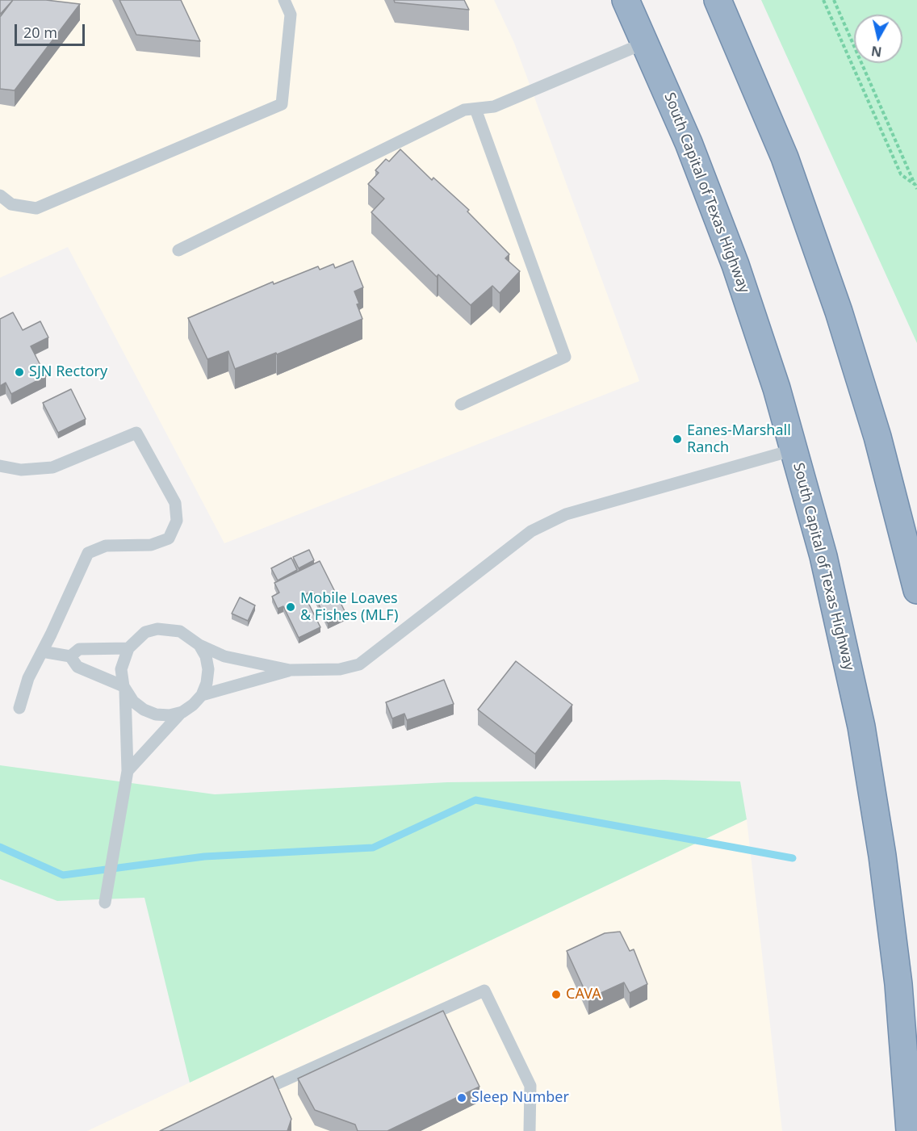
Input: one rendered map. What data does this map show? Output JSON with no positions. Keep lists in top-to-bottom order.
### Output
{
  "streets": {
    "highway": ["South Capital of Texas Highway"]
  },
  "places": [
    "SJN Rectory",
    "Eanes-Marshall Ranch",
    "Mobile Loaves & Fishes (MLF)",
    "CAVA",
    "Sleep Number"
  ],
  "scale_bar": "20 m",
  "north": "bottom"
}
